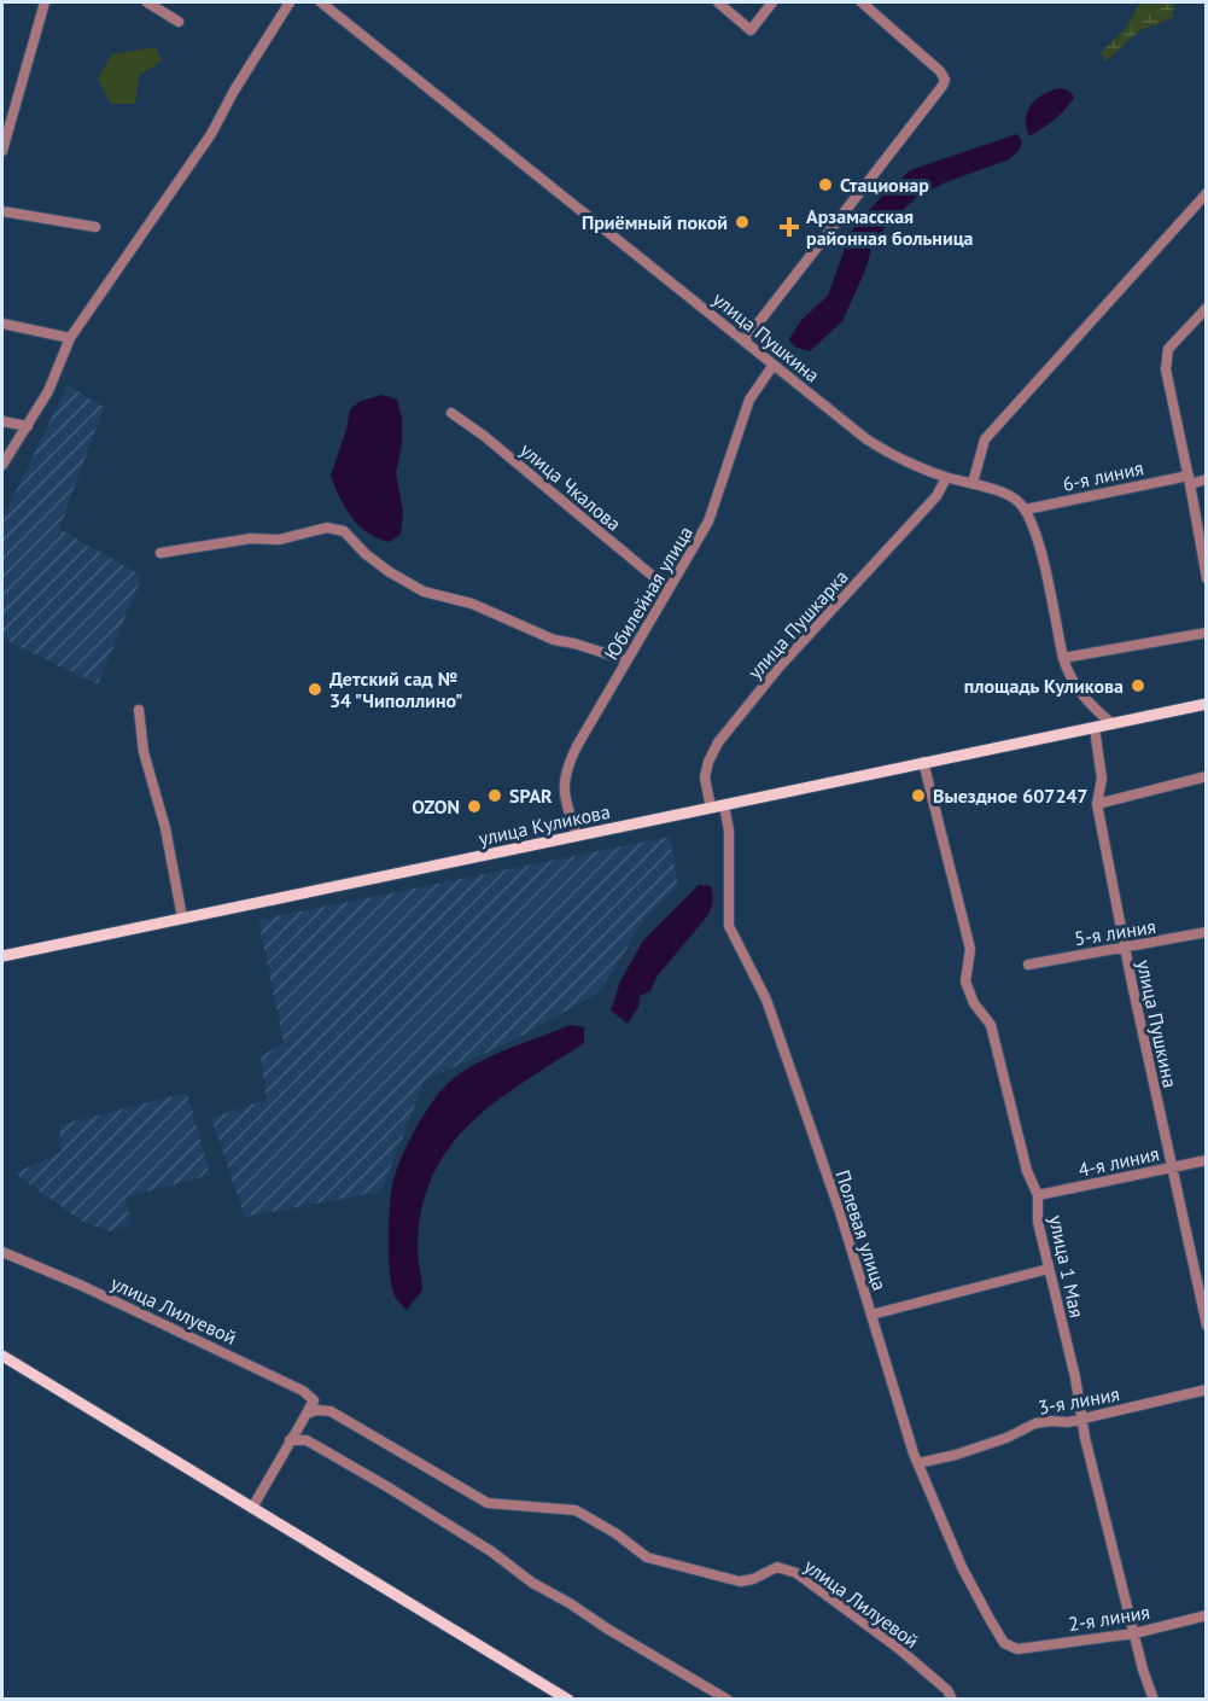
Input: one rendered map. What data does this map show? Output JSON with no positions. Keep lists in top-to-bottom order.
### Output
{
  "streets": {
    "main road": ["улица Куликова"],
    "street": [
      "улица Пушкина",
      "6-я линия",
      "улица Чкалова",
      "Юбилейная улица",
      "улица Пушкарка",
      "5-я линия",
      "4-я линия",
      "Полевая улица",
      "улица 1 Мая",
      "улица Лилуевой",
      "3-я линия",
      "2-я линия"
    ]
  },
  "crossings": [
    ["улица Пушкина", "6-я линия"],
    ["улица Пушкина", "Юбилейная улица"],
    ["улица Пушкина", "улица Пушкарка"],
    ["улица Пушкина", "улица Куликова"],
    ["улица Пушкина", "5-я линия"],
    ["улица Пушкина", "4-я линия"],
    ["улица Чкалова", "Юбилейная улица"],
    ["Юбилейная улица", "улица Куликова"],
    ["улица Пушкарка", "улица Куликова"],
    ["улица Куликова", "Полевая улица"],
    ["улица Куликова", "улица 1 Мая"],
    ["4-я линия", "улица 1 Мая"],
    ["Полевая улица", "3-я линия"],
    ["Полевая улица", "2-я линия"],
    ["улица 1 Мая", "3-я линия"],
    ["улица 1 Мая", "2-я линия"]
  ],
  "places": {
    "other": [
      "Стационар",
      "Приёмный покой",
      "площадь Куликова",
      "Детский сад № 34 \"Чиполлино\"",
      "SPAR",
      "Выездное 607247",
      "OZON"
    ],
    "health": ["Арзамасская районная больница"]
  }
}
